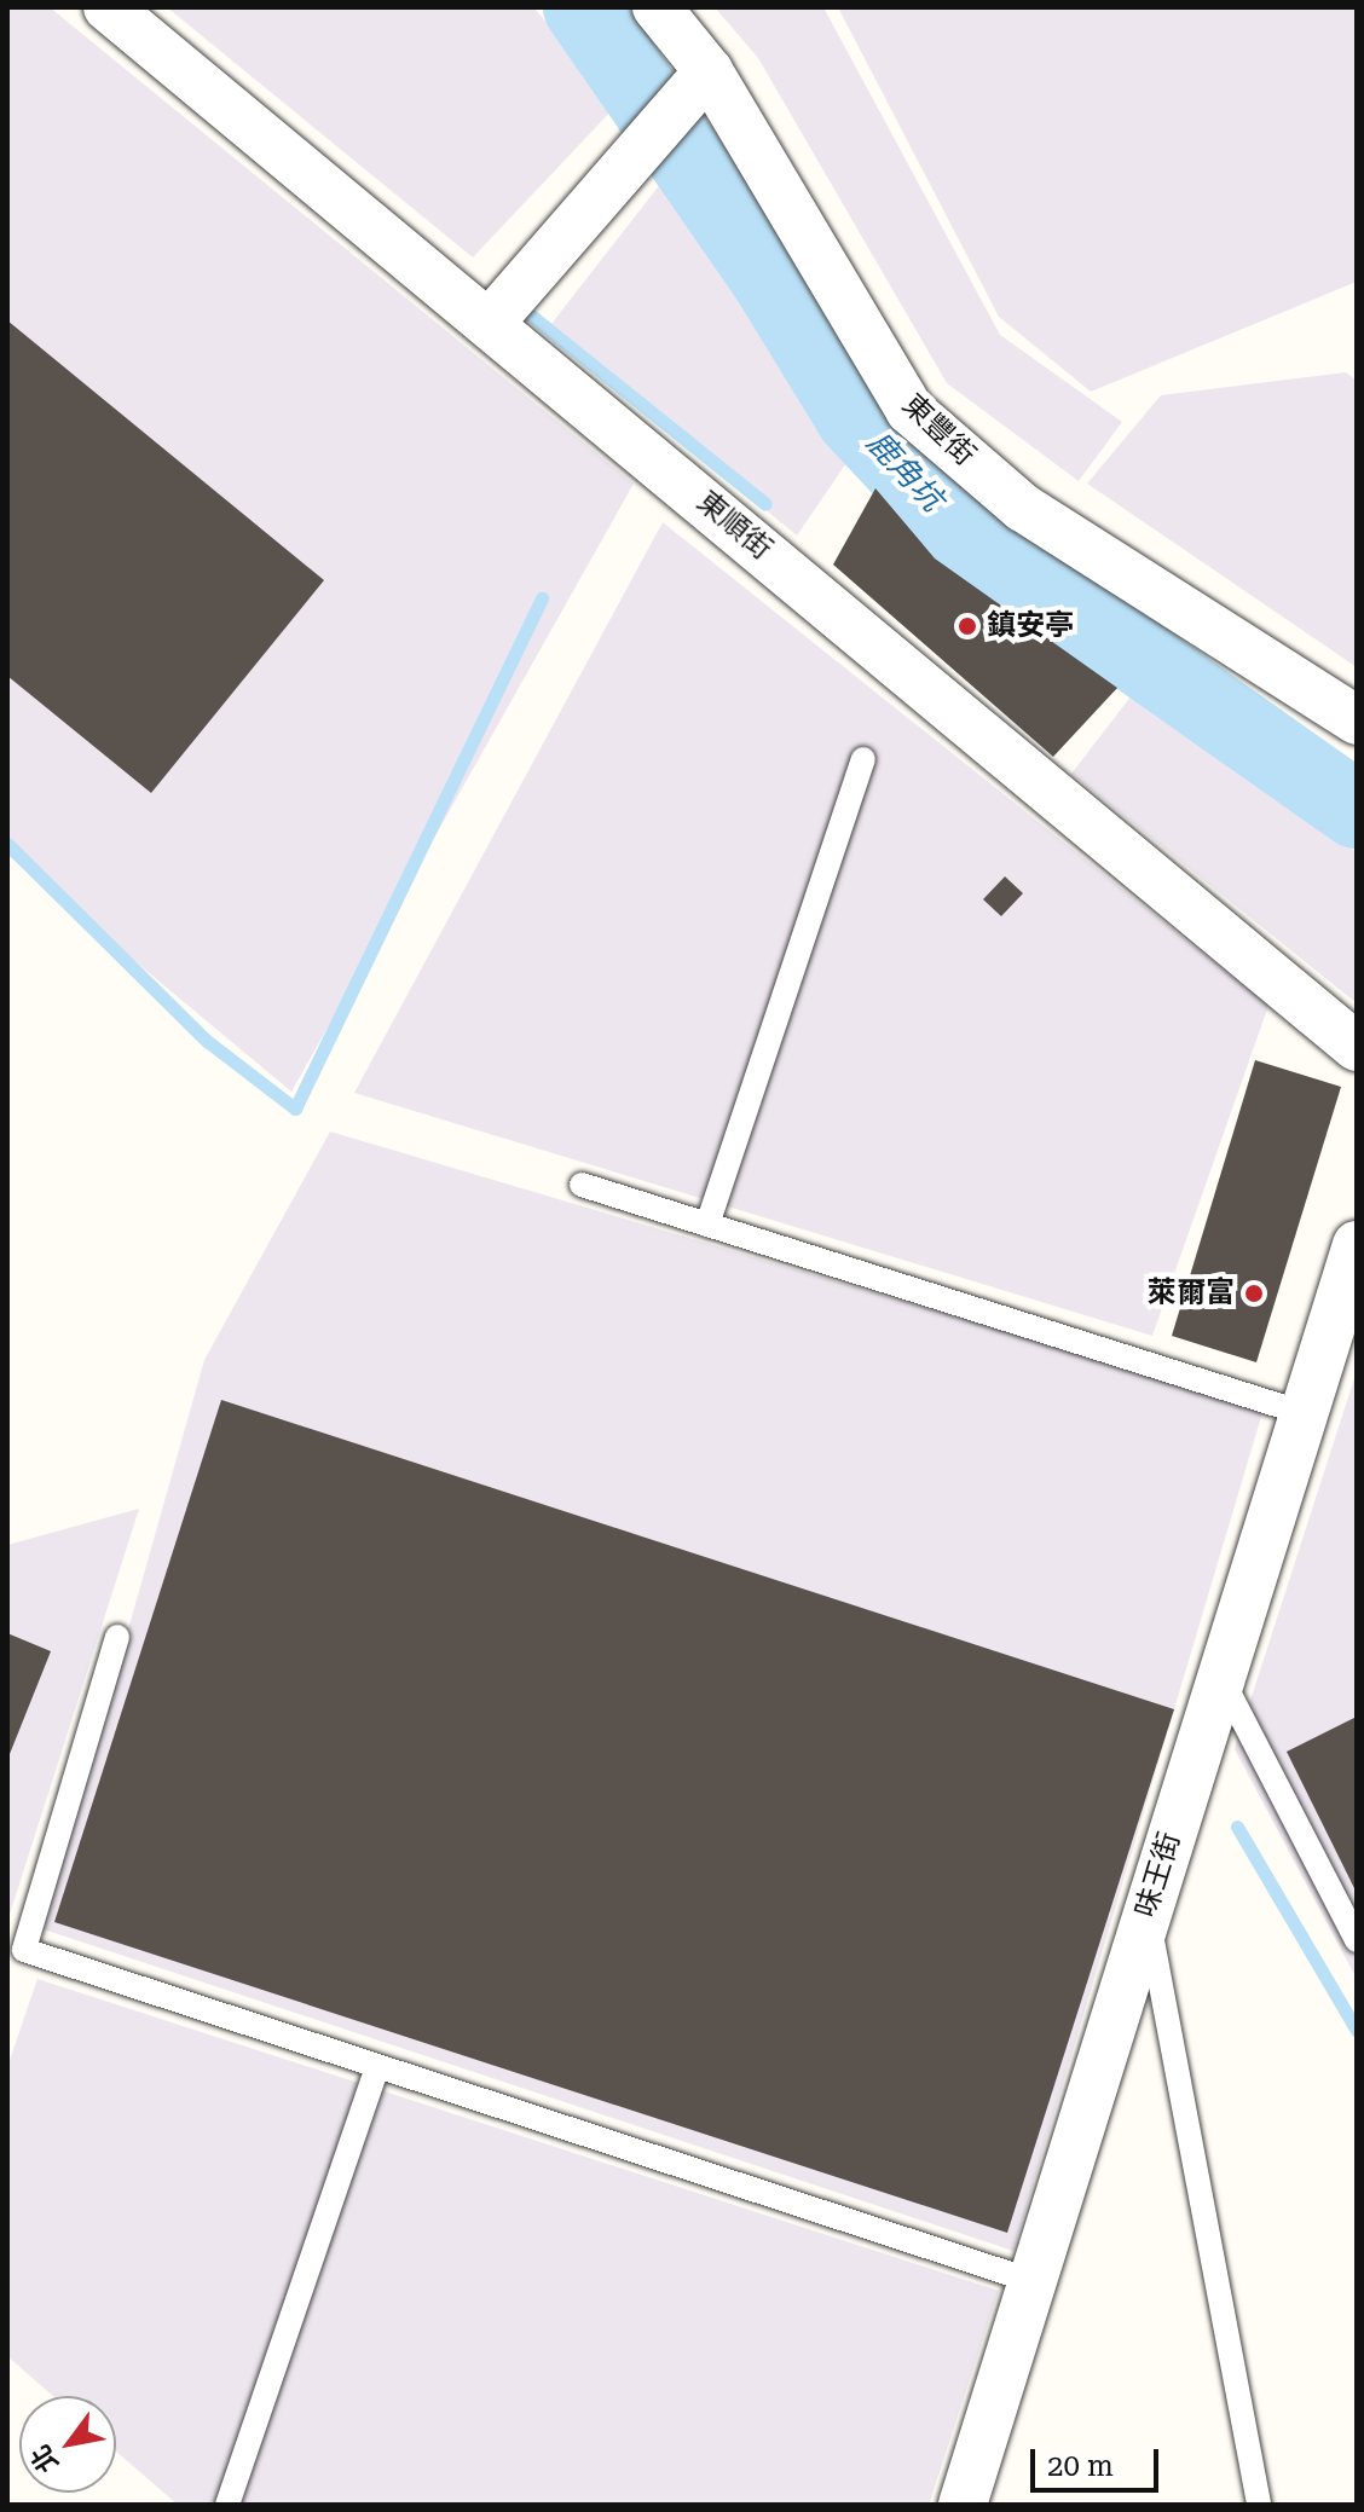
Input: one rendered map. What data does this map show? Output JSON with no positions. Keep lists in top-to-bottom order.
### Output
{
  "streets": {
    "street": ["東豐街", "東順街", "味王街"]
  },
  "water": ["鹿角坑"],
  "places": ["鎮安亭", "萊爾富"],
  "scale_bar": "20 m",
  "north": "bottom left"
}
